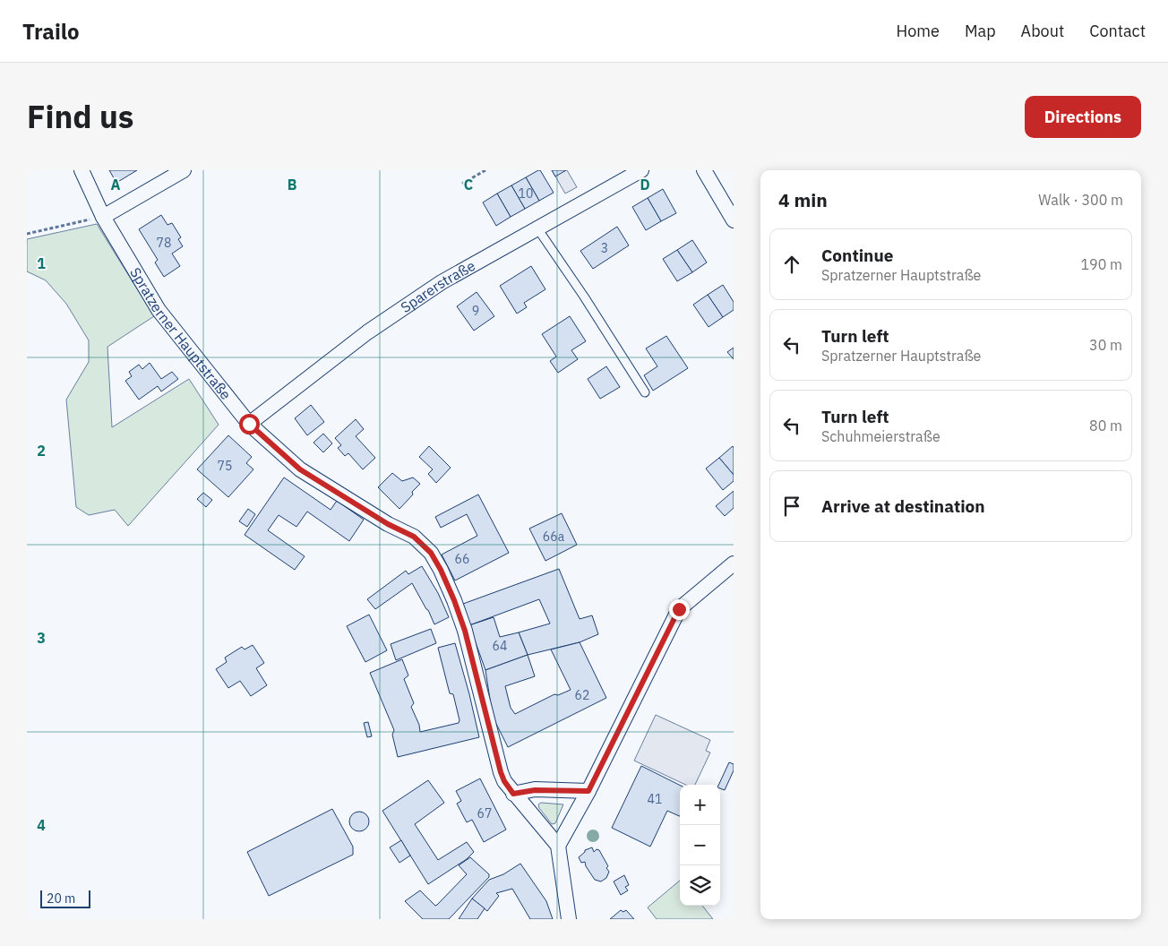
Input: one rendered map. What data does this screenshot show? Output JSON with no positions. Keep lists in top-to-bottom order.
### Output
{
  "streets": {
    "street": ["Sparerstraße", "Spratzerner Hauptstraße"]
  },
  "crossings": [
    ["Sparerstraße", "Spratzerner Hauptstraße"]
  ],
  "house_numbers": [
    "10",
    "78",
    "3",
    "9",
    "75",
    "66a",
    "66",
    "64",
    "62",
    "41",
    "67"
  ],
  "scale_bar": "20 m",
  "page": {
    "header": "Trailo",
    "nav": [
      "Home",
      "Map",
      "About",
      "Contact"
    ],
    "title": "Find us",
    "buttons": "Directions",
    "heading": ["4 min", "Walk · 300 m"],
    "list": [
      ["Continue", "Spratzerner Hauptstraße", "190 m"],
      ["Turn left", "Spratzerner Hauptstraße", "30 m"],
      ["Turn left", "Schuhmeierstraße", "80 m"],
      "Arrive at destination"
    ],
    "map_buttons": ["+", "−"],
    "scale": "20 m"
  },
  "grid": {
    "columns": [
      "A",
      "B",
      "C",
      "D"
    ],
    "rows": [
      "1",
      "2",
      "3",
      "4"
    ]
  }
}
